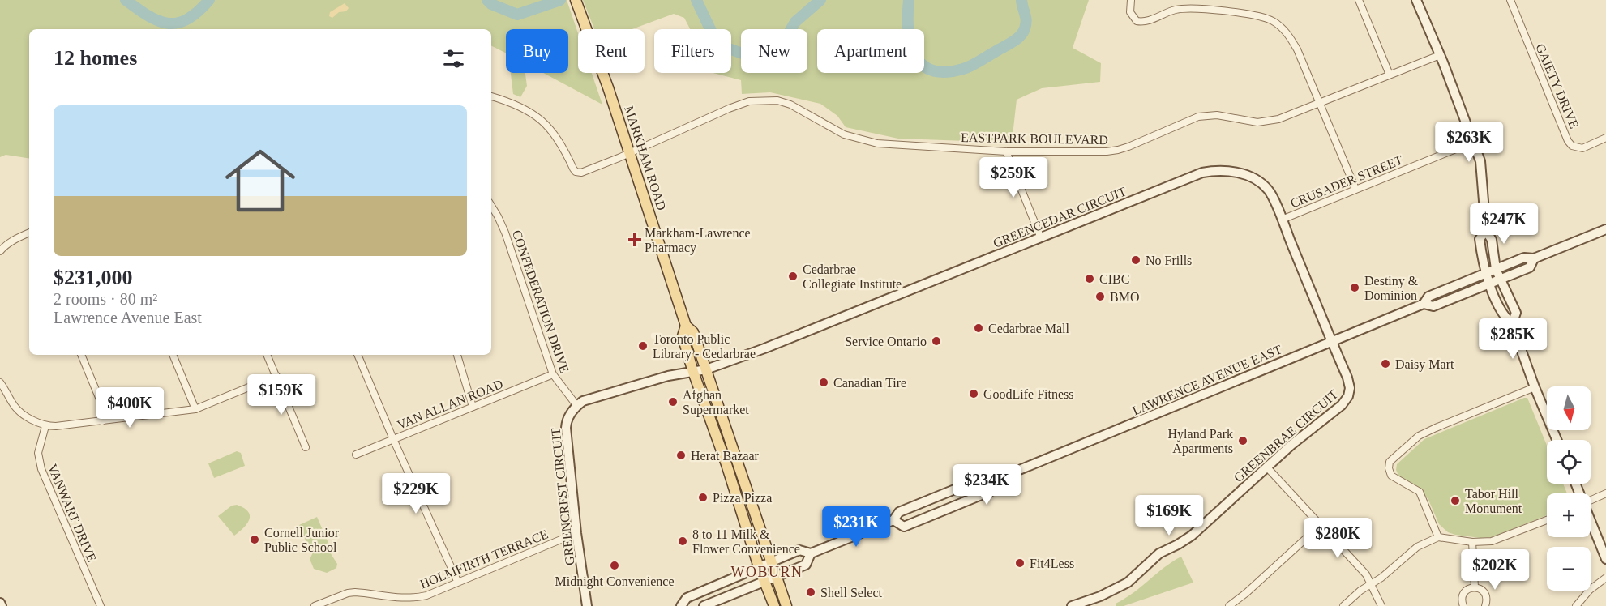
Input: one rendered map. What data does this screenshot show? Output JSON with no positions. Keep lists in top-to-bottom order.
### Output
{
  "streets": {
    "main road": ["MARKHAM ROAD"],
    "street": [
      "GAIETY DRIVE",
      "EASTPARK BOULEVARD",
      "CRUSADER STREET",
      "GREENCEDAR CIRCUIT",
      "CONFEDERATION DRIVE",
      "LAWRENCE AVENUE EAST",
      "VAN ALLAN ROAD",
      "GREENBRAE CIRCUIT",
      "GREENCREST CIRCUIT",
      "VANWART DRIVE",
      "HOLMFIRTH TERRACE"
    ]
  },
  "crossings": [
    ["EASTPARK BOULEVARD", "MARKHAM ROAD"],
    ["MARKHAM ROAD", "GREENCEDAR CIRCUIT"],
    ["MARKHAM ROAD", "LAWRENCE AVENUE EAST"],
    ["CRUSADER STREET", "GREENCEDAR CIRCUIT"],
    ["GREENCEDAR CIRCUIT", "LAWRENCE AVENUE EAST"],
    ["GREENCEDAR CIRCUIT", "GREENBRAE CIRCUIT"],
    ["CONFEDERATION DRIVE", "VAN ALLAN ROAD"],
    ["CONFEDERATION DRIVE", "GREENCREST CIRCUIT"],
    ["LAWRENCE AVENUE EAST", "GREENBRAE CIRCUIT"],
    ["GREENCREST CIRCUIT", "HOLMFIRTH TERRACE"]
  ],
  "districts": ["WOBURN"],
  "places": {
    "health": ["Markham-Lawrence Pharmacy"],
    "other": [
      "No Frills",
      "Cedarbrae Collegiate Institute",
      "CIBC",
      "Destiny & Dominion",
      "BMO",
      "Cedarbrae Mall",
      "Service Ontario",
      "Toronto Public Library - Cedarbrae",
      "Daisy Mart",
      "Canadian Tire",
      "GoodLife Fitness",
      "Afghan Supermarket",
      "Hyland Park Apartments",
      "Herat Bazaar",
      "Pizza Pizza",
      "Tabor Hill Monument",
      "Cornell Junior Public School",
      "8 to 11 Milk & Flower Convenience",
      "Fit4Less",
      "Midnight Convenience",
      "Shell Select"
    ]
  },
  "north": "bottom",
  "page": {
    "chip": [
      "Buy",
      "Rent",
      "Filters",
      "New",
      "Apartment"
    ],
    "heading": "12 homes",
    "list": [
      {
        "name": "$231,000",
        "note": "2 rooms · 80 m² · Lawrence Avenue East"
      }
    ],
    "price": [
      "$263K",
      "$259K",
      "$247K",
      "$285K",
      "$159K",
      "$400K",
      "$234K",
      "$229K",
      "$169K",
      "$231K",
      "$280K",
      "$202K"
    ],
    "map_buttons": ["+", "−"]
  }
}
